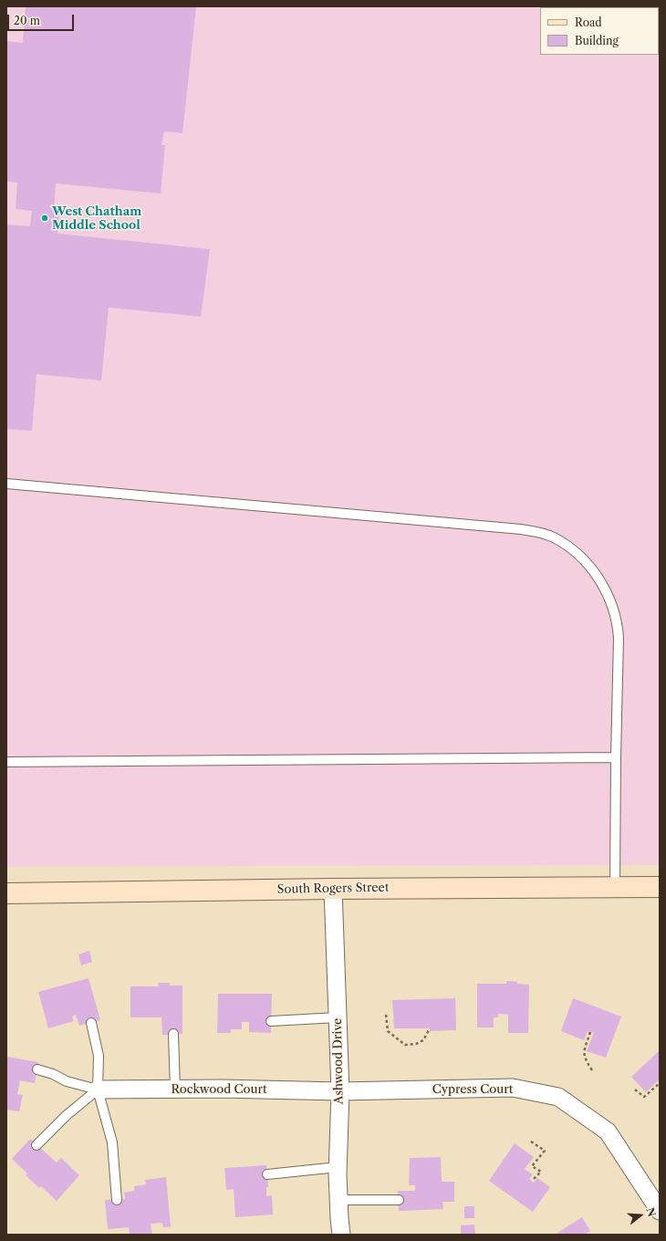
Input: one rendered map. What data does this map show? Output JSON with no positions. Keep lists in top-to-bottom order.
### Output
{
  "streets": {
    "street": [
      "South Rogers Street",
      "Ashwood Drive",
      "Rockwood Court",
      "Cypress Court"
    ]
  },
  "crossings": [
    ["South Rogers Street", "Ashwood Drive"],
    ["Ashwood Drive", "Rockwood Court"],
    ["Ashwood Drive", "Cypress Court"],
    ["Rockwood Court", "Cypress Court"]
  ],
  "places": ["West Chatham Middle School"],
  "legend": ["Road", "Building"],
  "scale_bar": "20 m",
  "north": "right"
}
